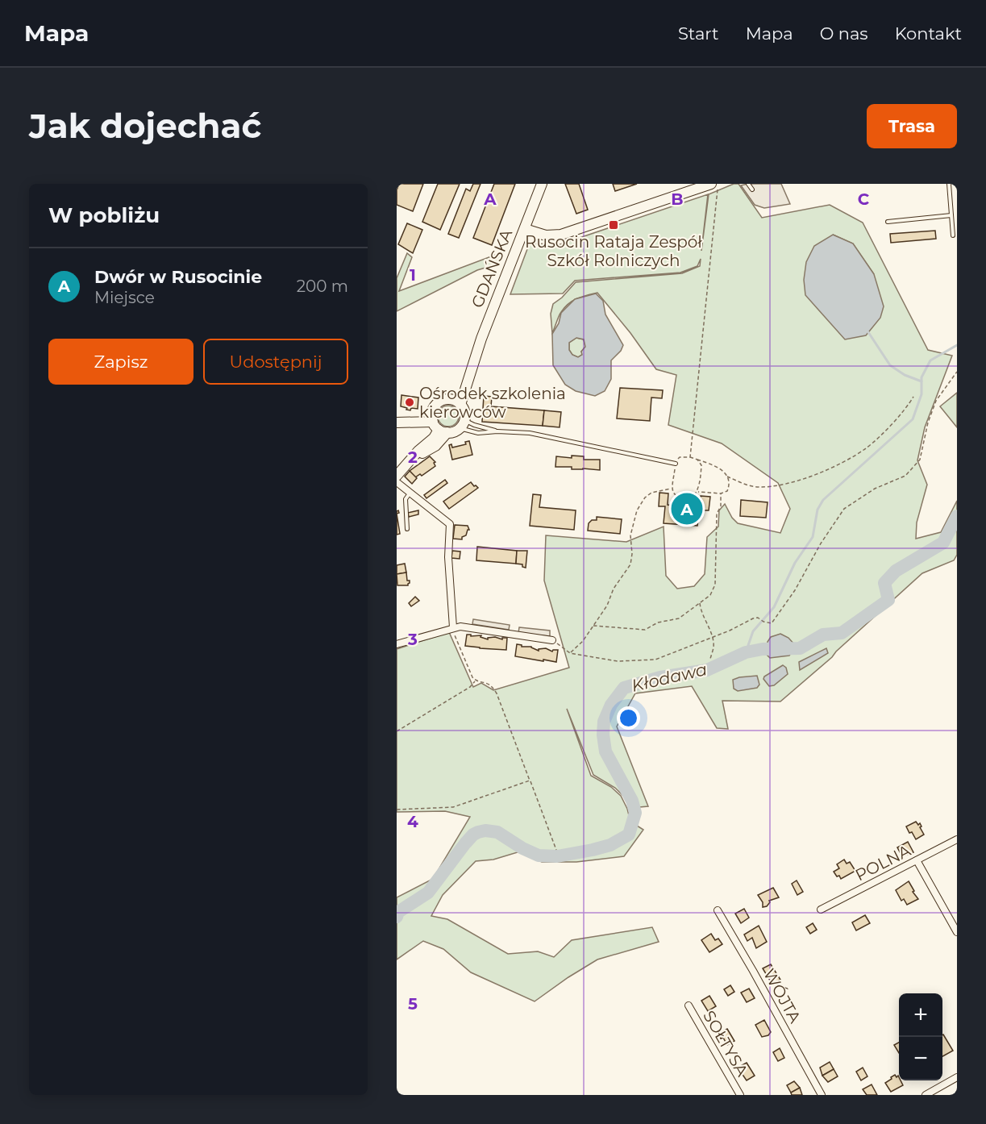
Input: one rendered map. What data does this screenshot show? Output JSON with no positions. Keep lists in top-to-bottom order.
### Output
{
  "streets": {
    "street": [
      "GDAŃSKA",
      "POLNA",
      "WÓJTA",
      "SOŁTYSA"
    ]
  },
  "water": ["Kłodawa"],
  "places": {
    "transit": ["Rusocin Rataja Zespół Szkół Rolniczych"],
    "other": ["Ośrodek szkolenia kierowców"]
  },
  "page": {
    "header": "Mapa",
    "nav": [
      "Start",
      "Mapa",
      "O nas",
      "Kontakt"
    ],
    "buttons": [
      "Trasa",
      ["Zapisz", "Udostępnij"]
    ],
    "title": "Jak dojechać",
    "heading": "W pobliżu",
    "list": [
      {
        "mark": "A",
        "name": "Dwór w Rusocinie",
        "note": "Miejsce",
        "value": "200 m"
      }
    ],
    "pins": "A",
    "map_buttons": ["+", "−"]
  },
  "grid": {
    "columns": ["A", "B", "C"],
    "rows": [
      "1",
      "2",
      "3",
      "4",
      "5"
    ]
  }
}
